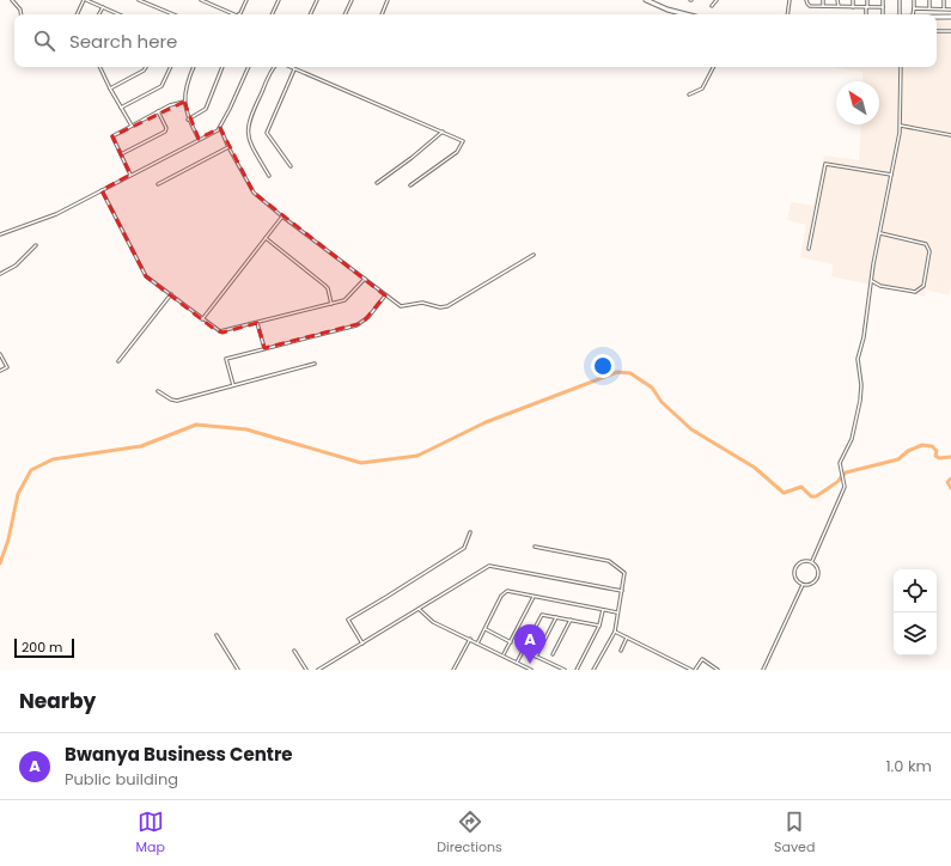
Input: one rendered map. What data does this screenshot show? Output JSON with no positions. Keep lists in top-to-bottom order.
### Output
{
  "scale_bar": "200 m",
  "north": "top left",
  "page": {
    "search": "Search here",
    "pins": "A",
    "scale": "200 m",
    "heading": "Nearby",
    "list": [
      {
        "mark": "A",
        "name": "Bwanya Business Centre",
        "note": "Public building",
        "value": "1.0 km"
      }
    ],
    "nav": ["Map", "Directions", "Saved"]
  }
}
